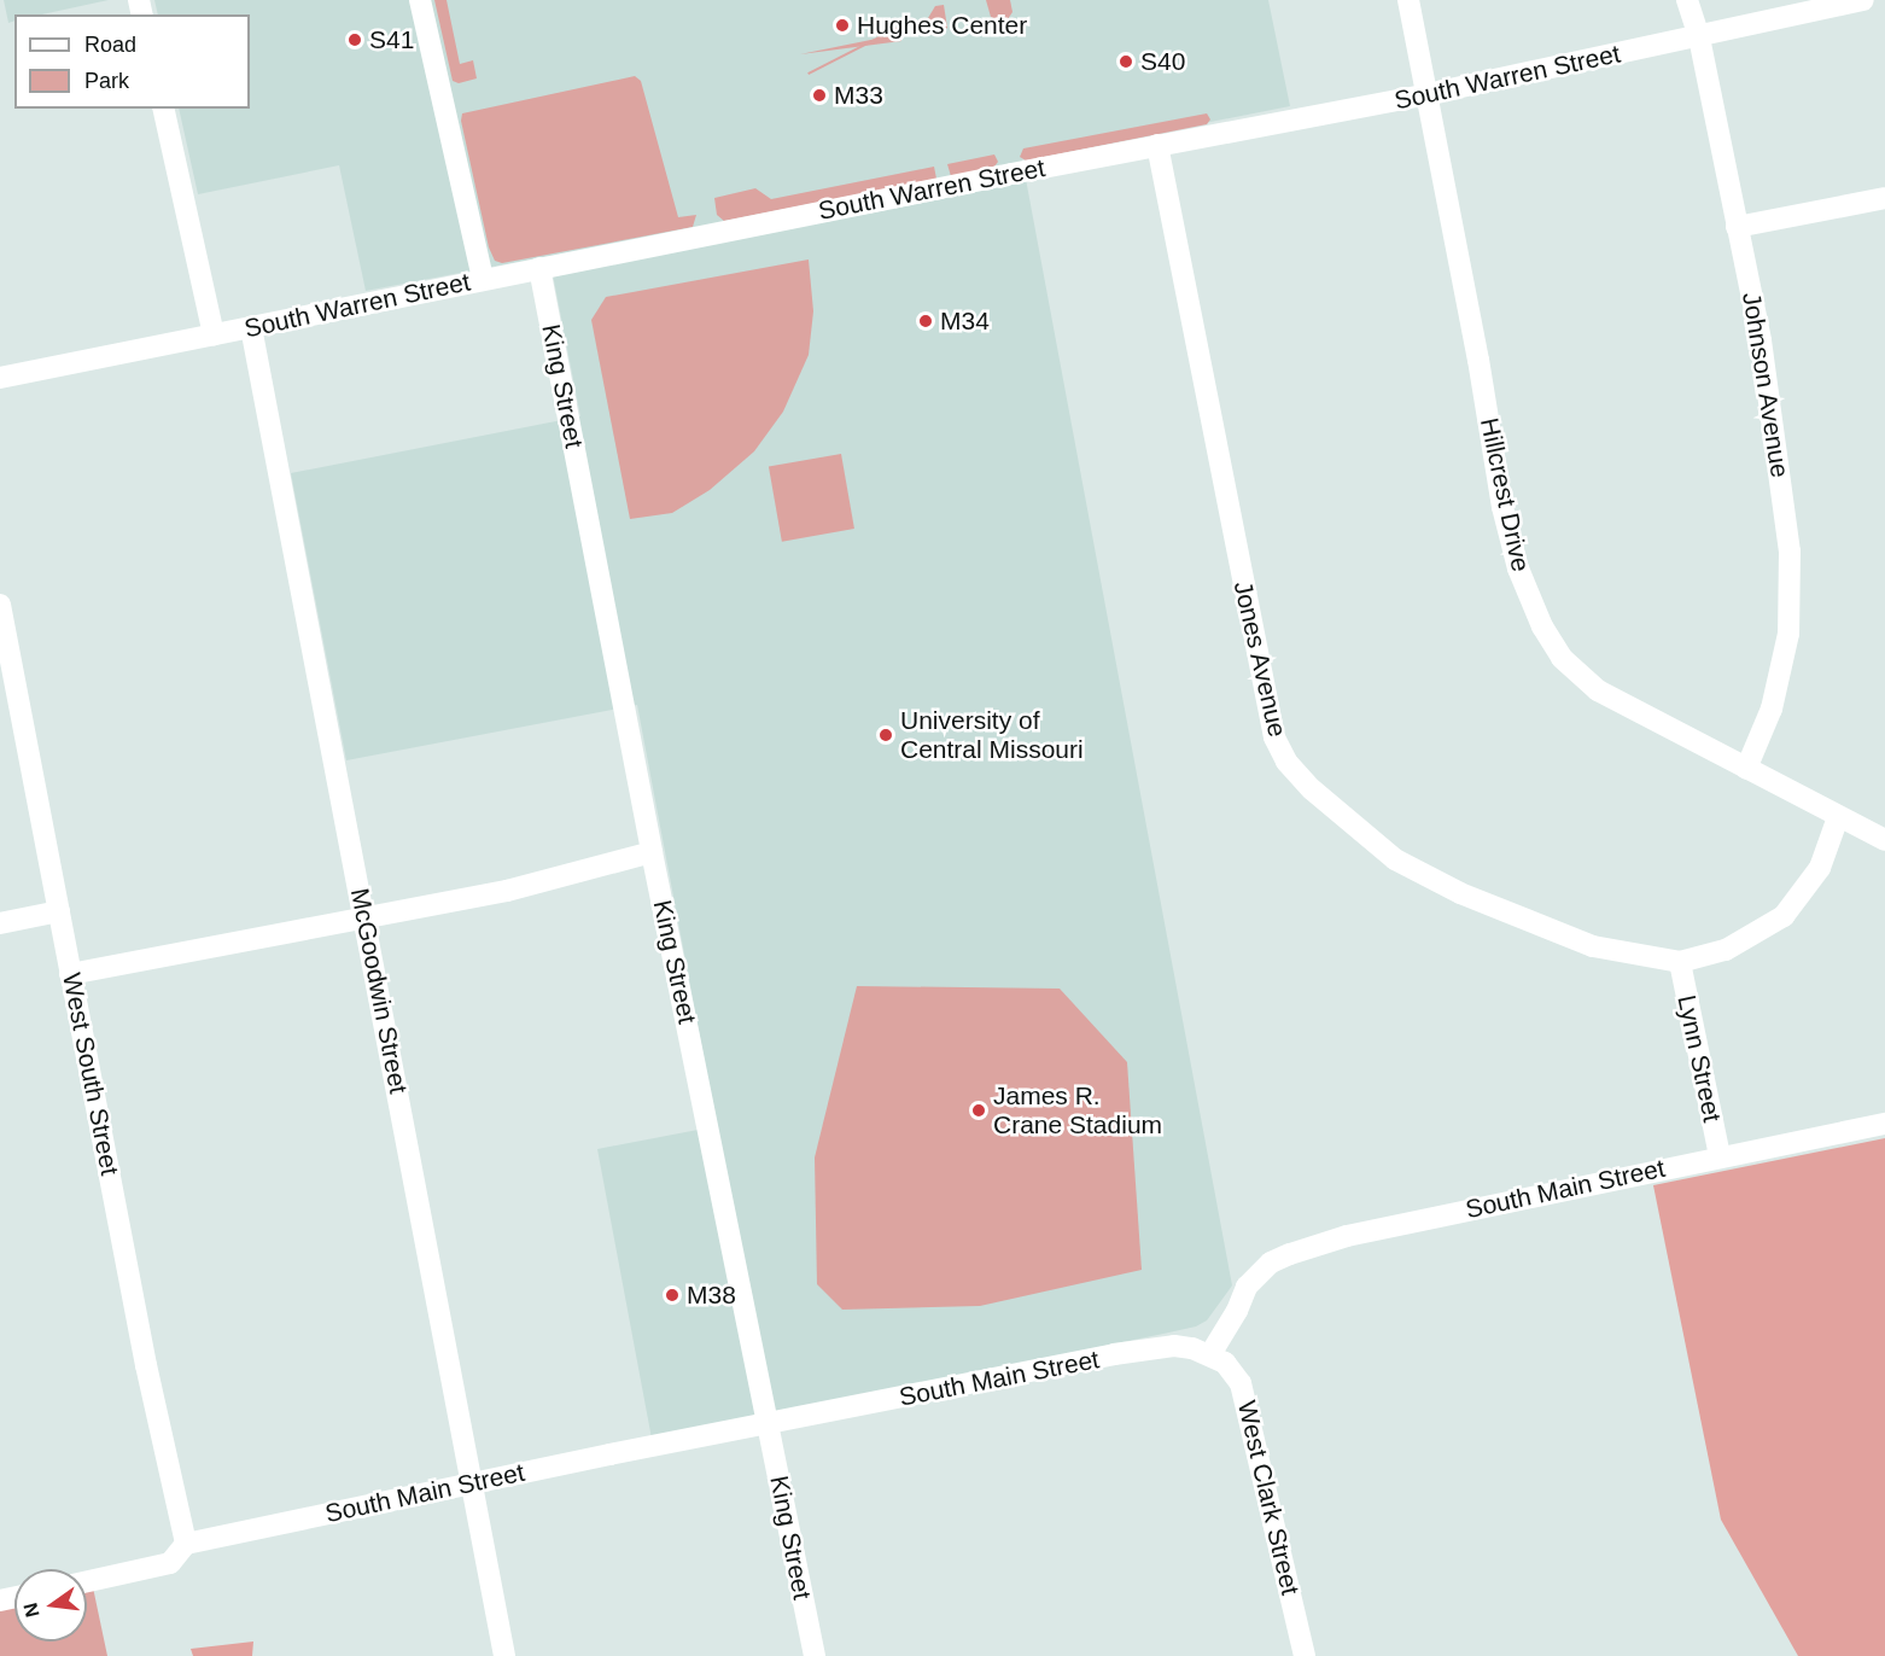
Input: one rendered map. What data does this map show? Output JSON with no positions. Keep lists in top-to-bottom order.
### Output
{
  "streets": {
    "street": [
      "South Warren Street",
      "Johnson Avenue",
      "King Street",
      "Hillcrest Drive",
      "Jones Avenue",
      "McGoodwin Street",
      "Lynn Street",
      "West South Street",
      "South Main Street",
      "West Clark Street"
    ]
  },
  "crossings": [
    ["South Warren Street", "Johnson Avenue"],
    ["South Warren Street", "King Street"],
    ["South Warren Street", "Hillcrest Drive"],
    ["South Warren Street", "Jones Avenue"],
    ["South Warren Street", "McGoodwin Street"],
    ["Johnson Avenue", "Hillcrest Drive"],
    ["King Street", "South Main Street"],
    ["Hillcrest Drive", "Jones Avenue"],
    ["Jones Avenue", "Lynn Street"],
    ["McGoodwin Street", "South Main Street"],
    ["Lynn Street", "South Main Street"],
    ["West South Street", "South Main Street"],
    ["South Main Street", "West Clark Street"]
  ],
  "places": [
    "Hughes Center",
    "S41",
    "S40",
    "M33",
    "M34",
    "University of Central Missouri",
    "James R. Crane Stadium",
    "M38"
  ],
  "legend": ["Road", "Park"],
  "north": "left"
}
